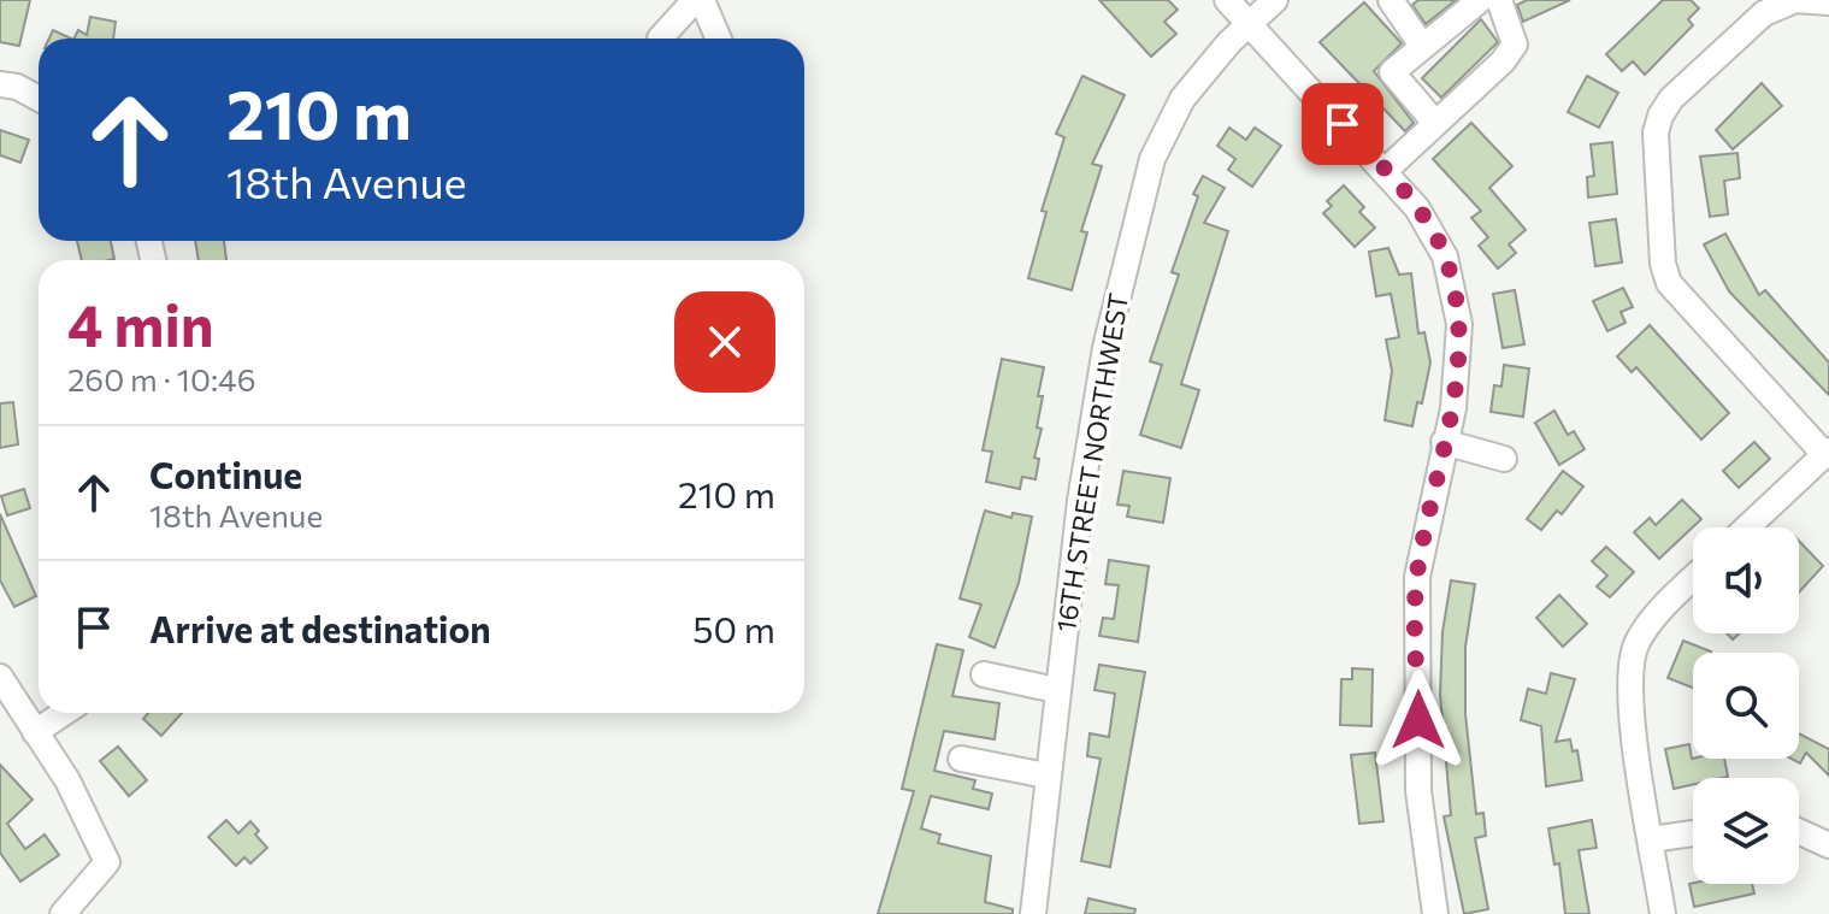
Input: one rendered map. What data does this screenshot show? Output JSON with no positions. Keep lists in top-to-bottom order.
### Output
{
  "streets": {
    "street": ["16TH STREET NORTHWEST"]
  },
  "page": {
    "turn": ["210 m", "18th Avenue"],
    "heading": ["4 min", "260 m · 10:46"],
    "list": [
      {
        "name": "Continue",
        "note": "18th Avenue",
        "value": "210 m"
      },
      {
        "name": "Arrive at destination",
        "value": "50 m"
      }
    ]
  }
}
